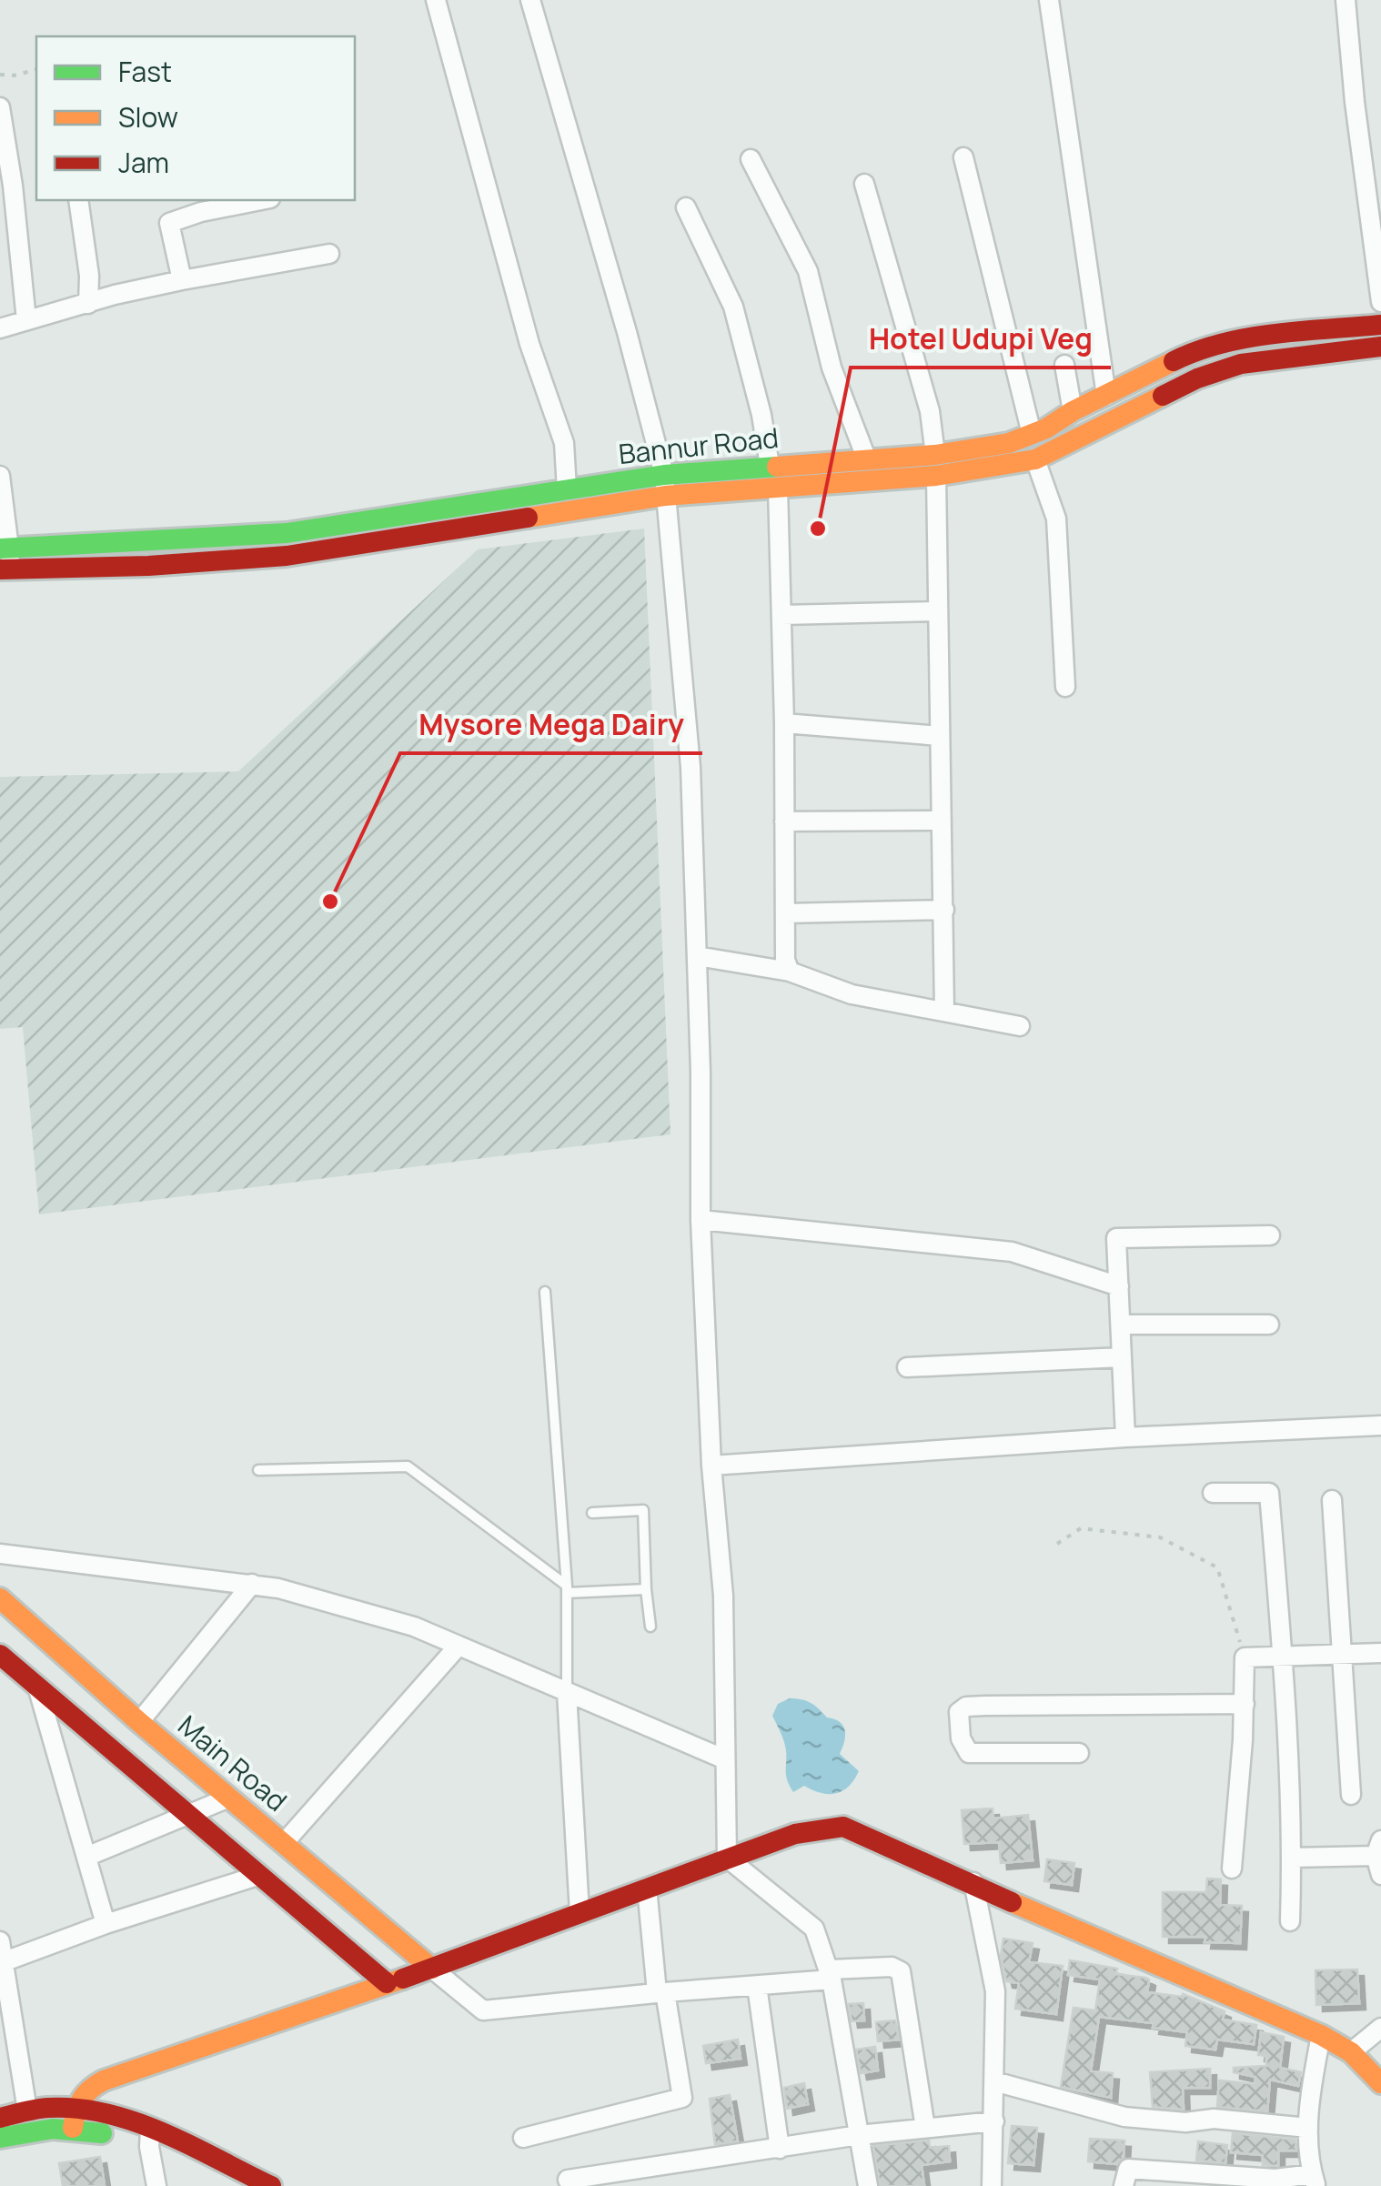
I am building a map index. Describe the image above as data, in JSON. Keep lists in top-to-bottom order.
{
  "streets": {
    "main road": ["Bannur Road", "Main Road"]
  },
  "places": ["Hotel Udupi Veg", "Mysore Mega Dairy"],
  "legend": ["Fast", "Slow", "Jam"]
}
